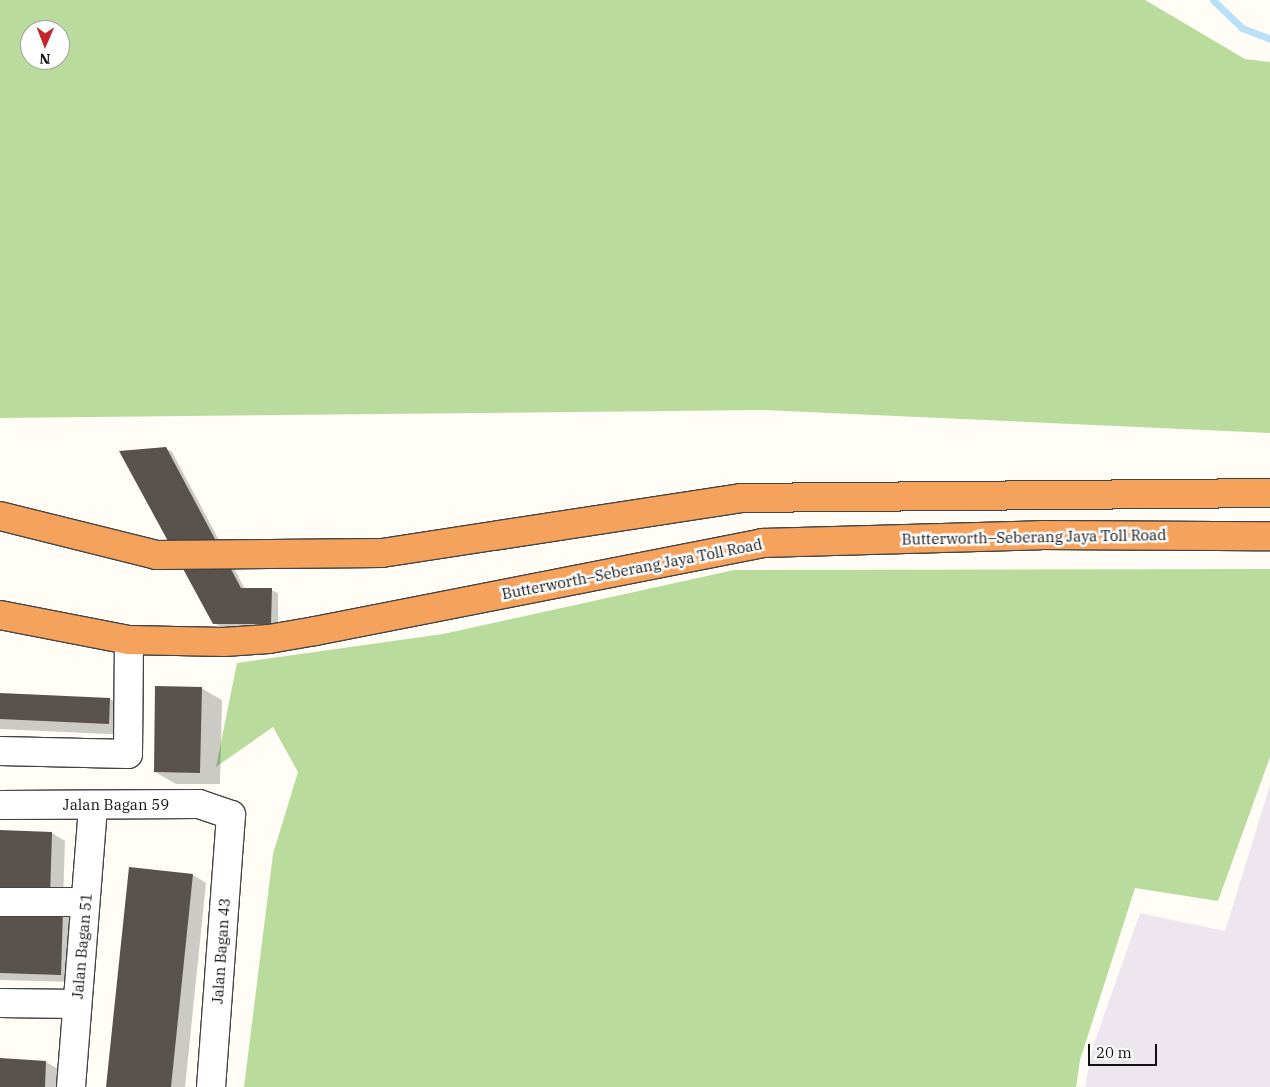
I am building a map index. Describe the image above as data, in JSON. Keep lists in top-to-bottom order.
{
  "streets": {
    "highway": ["Butterworth–Seberang Jaya Toll Road"],
    "street": ["Jalan Bagan 59", "Jalan Bagan 51", "Jalan Bagan 43"]
  },
  "crossings": [
    ["Jalan Bagan 59", "Jalan Bagan 51"],
    ["Jalan Bagan 59", "Jalan Bagan 43"]
  ],
  "scale_bar": "20 m",
  "north": "bottom"
}
